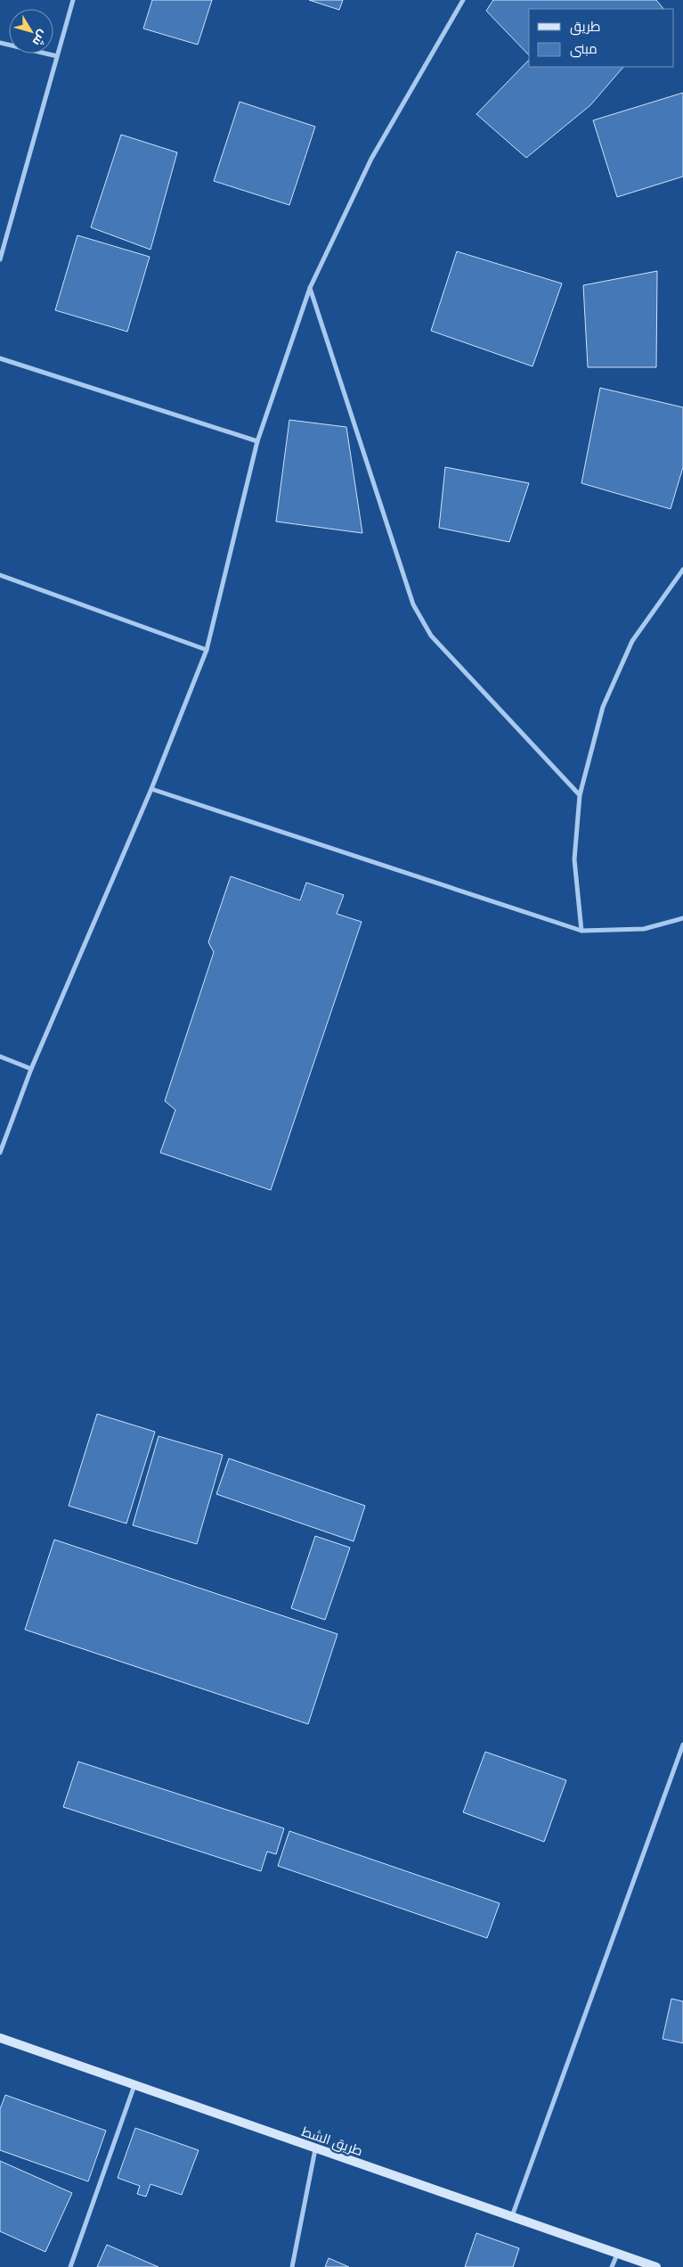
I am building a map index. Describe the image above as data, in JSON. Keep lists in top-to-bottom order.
{
  "streets": {
    "main road": ["طريق الشط"]
  },
  "legend": ["طريق", "مبنى"],
  "north": "bottom right"
}
